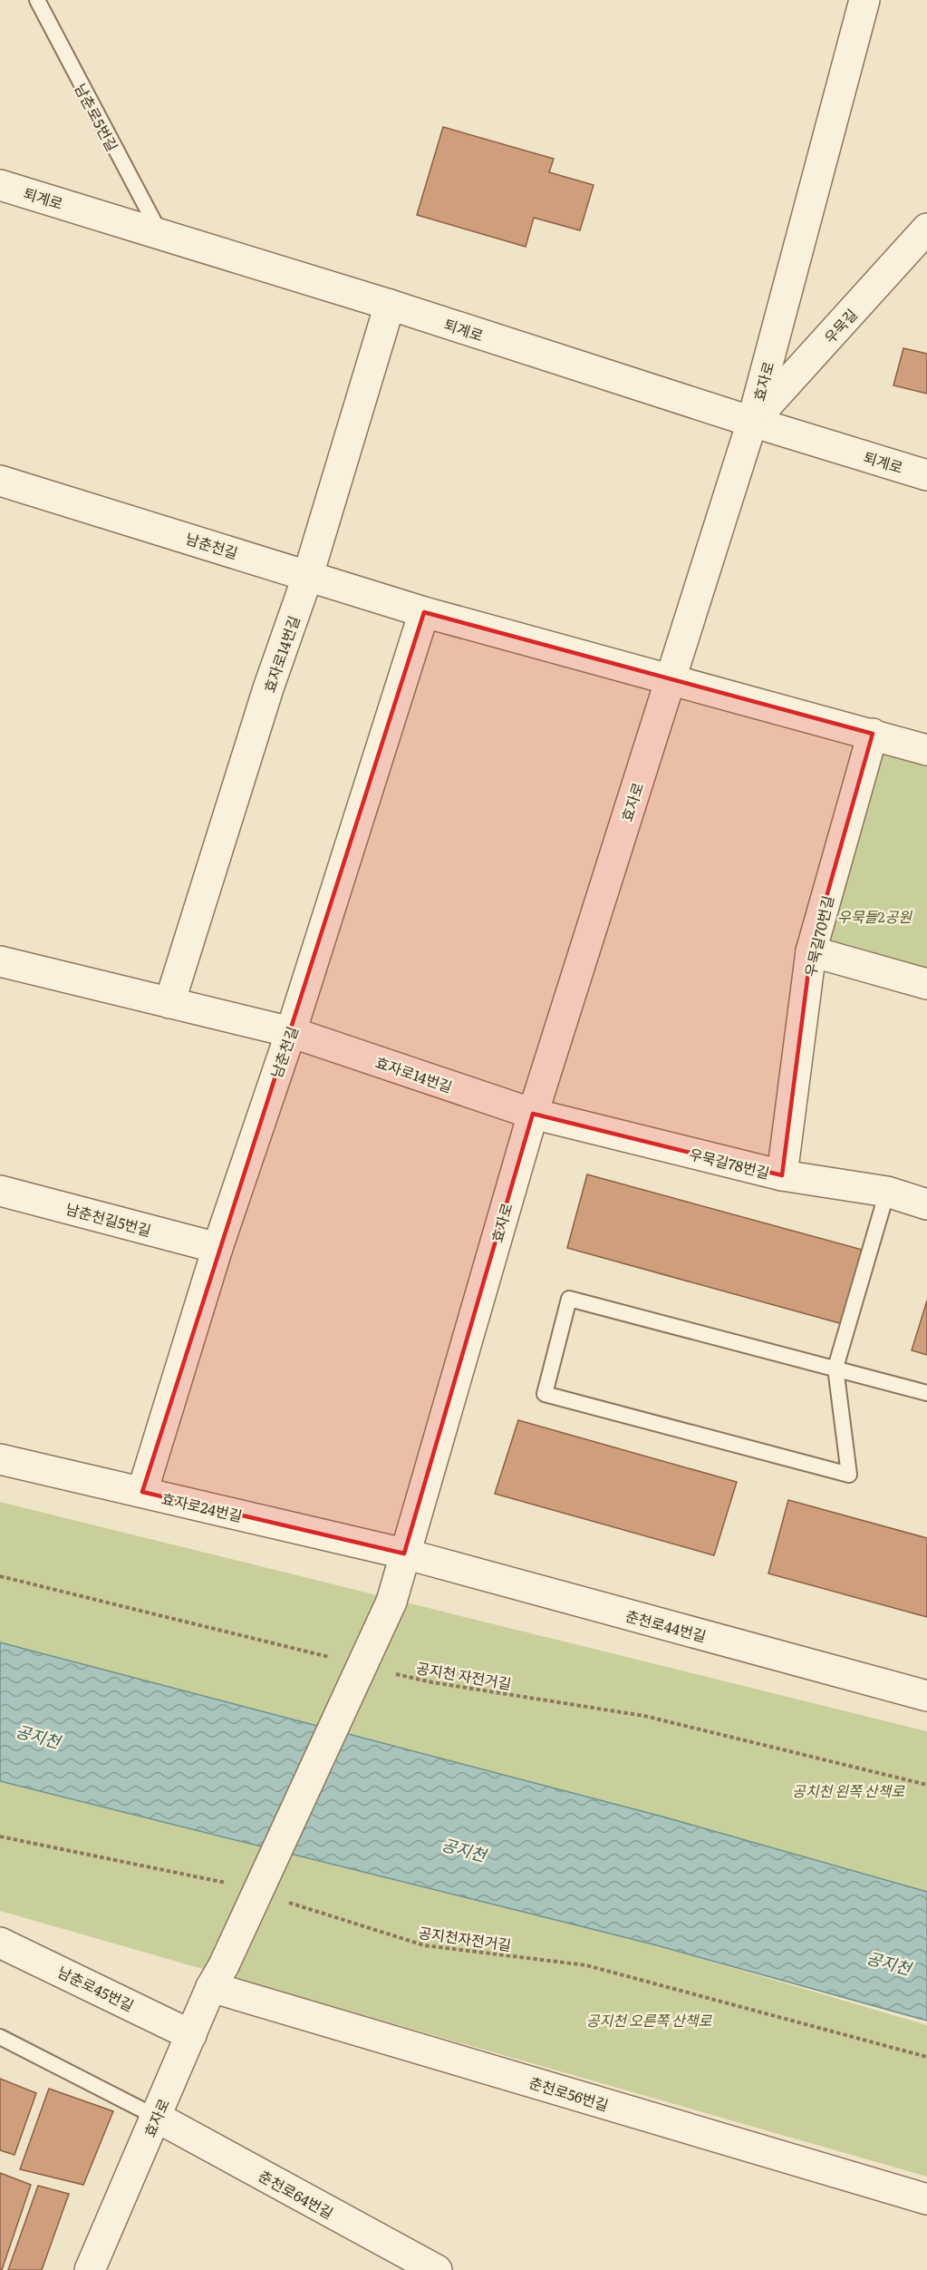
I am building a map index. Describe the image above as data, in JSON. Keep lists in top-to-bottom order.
{
  "streets": {
    "street": [
      "퇴계로",
      "우묵길",
      "효자로",
      "남춘천길",
      "효자로14번길",
      "우묵길70번길",
      "우묵길78번길",
      "남춘천길5번길",
      "효자로24번길",
      "춘천로44번길",
      "남춘로45번길",
      "춘천로56번길",
      "춘천로64번길"
    ],
    "lane": ["남춘로5번길"],
    "path": ["공지천 자전거길", "공지천자전거길"]
  },
  "crossings": [
    ["남춘로5번길", "퇴계로"],
    ["퇴계로", "우묵길"],
    ["퇴계로", "효자로"],
    ["퇴계로", "효자로14번길"],
    ["우묵길", "효자로"],
    ["효자로", "남춘천길"],
    ["효자로", "효자로14번길"],
    ["효자로", "우묵길78번길"],
    ["효자로", "효자로24번길"],
    ["효자로", "춘천로44번길"],
    ["효자로", "남춘로45번길"],
    ["효자로", "춘천로56번길"],
    ["효자로", "춘천로64번길"],
    ["남춘천길", "효자로14번길"],
    ["남춘천길", "남춘천길5번길"],
    ["남춘천길", "효자로24번길"],
    ["효자로14번길", "우묵길78번길"],
    ["우묵길70번길", "우묵길78번길"],
    ["효자로24번길", "춘천로44번길"]
  ],
  "water": ["공지천"],
  "parks": ["우묵들2공원", "공치천 왼쪽 산책로", "공지천 오른쪽 산책로"]
}
